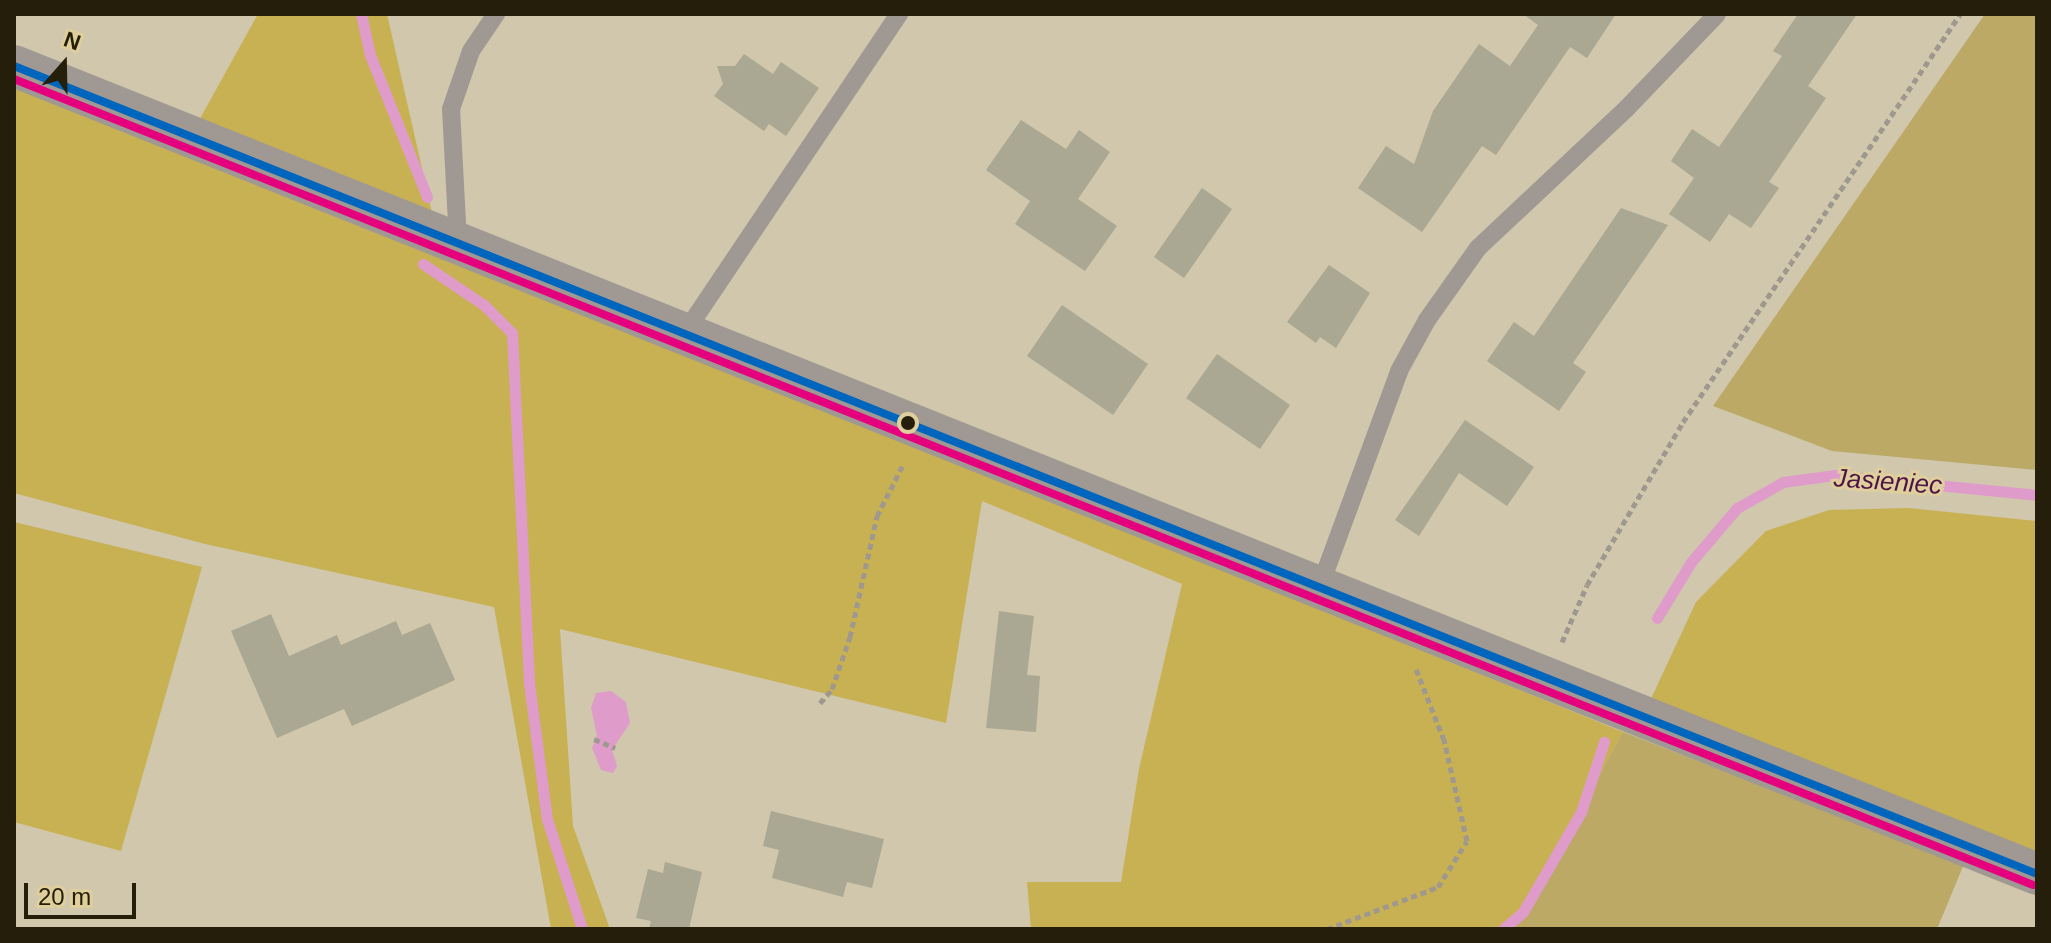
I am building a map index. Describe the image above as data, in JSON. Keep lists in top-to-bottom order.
{
  "water": ["Jasieniec"],
  "scale_bar": "20 m",
  "north": "top"
}
